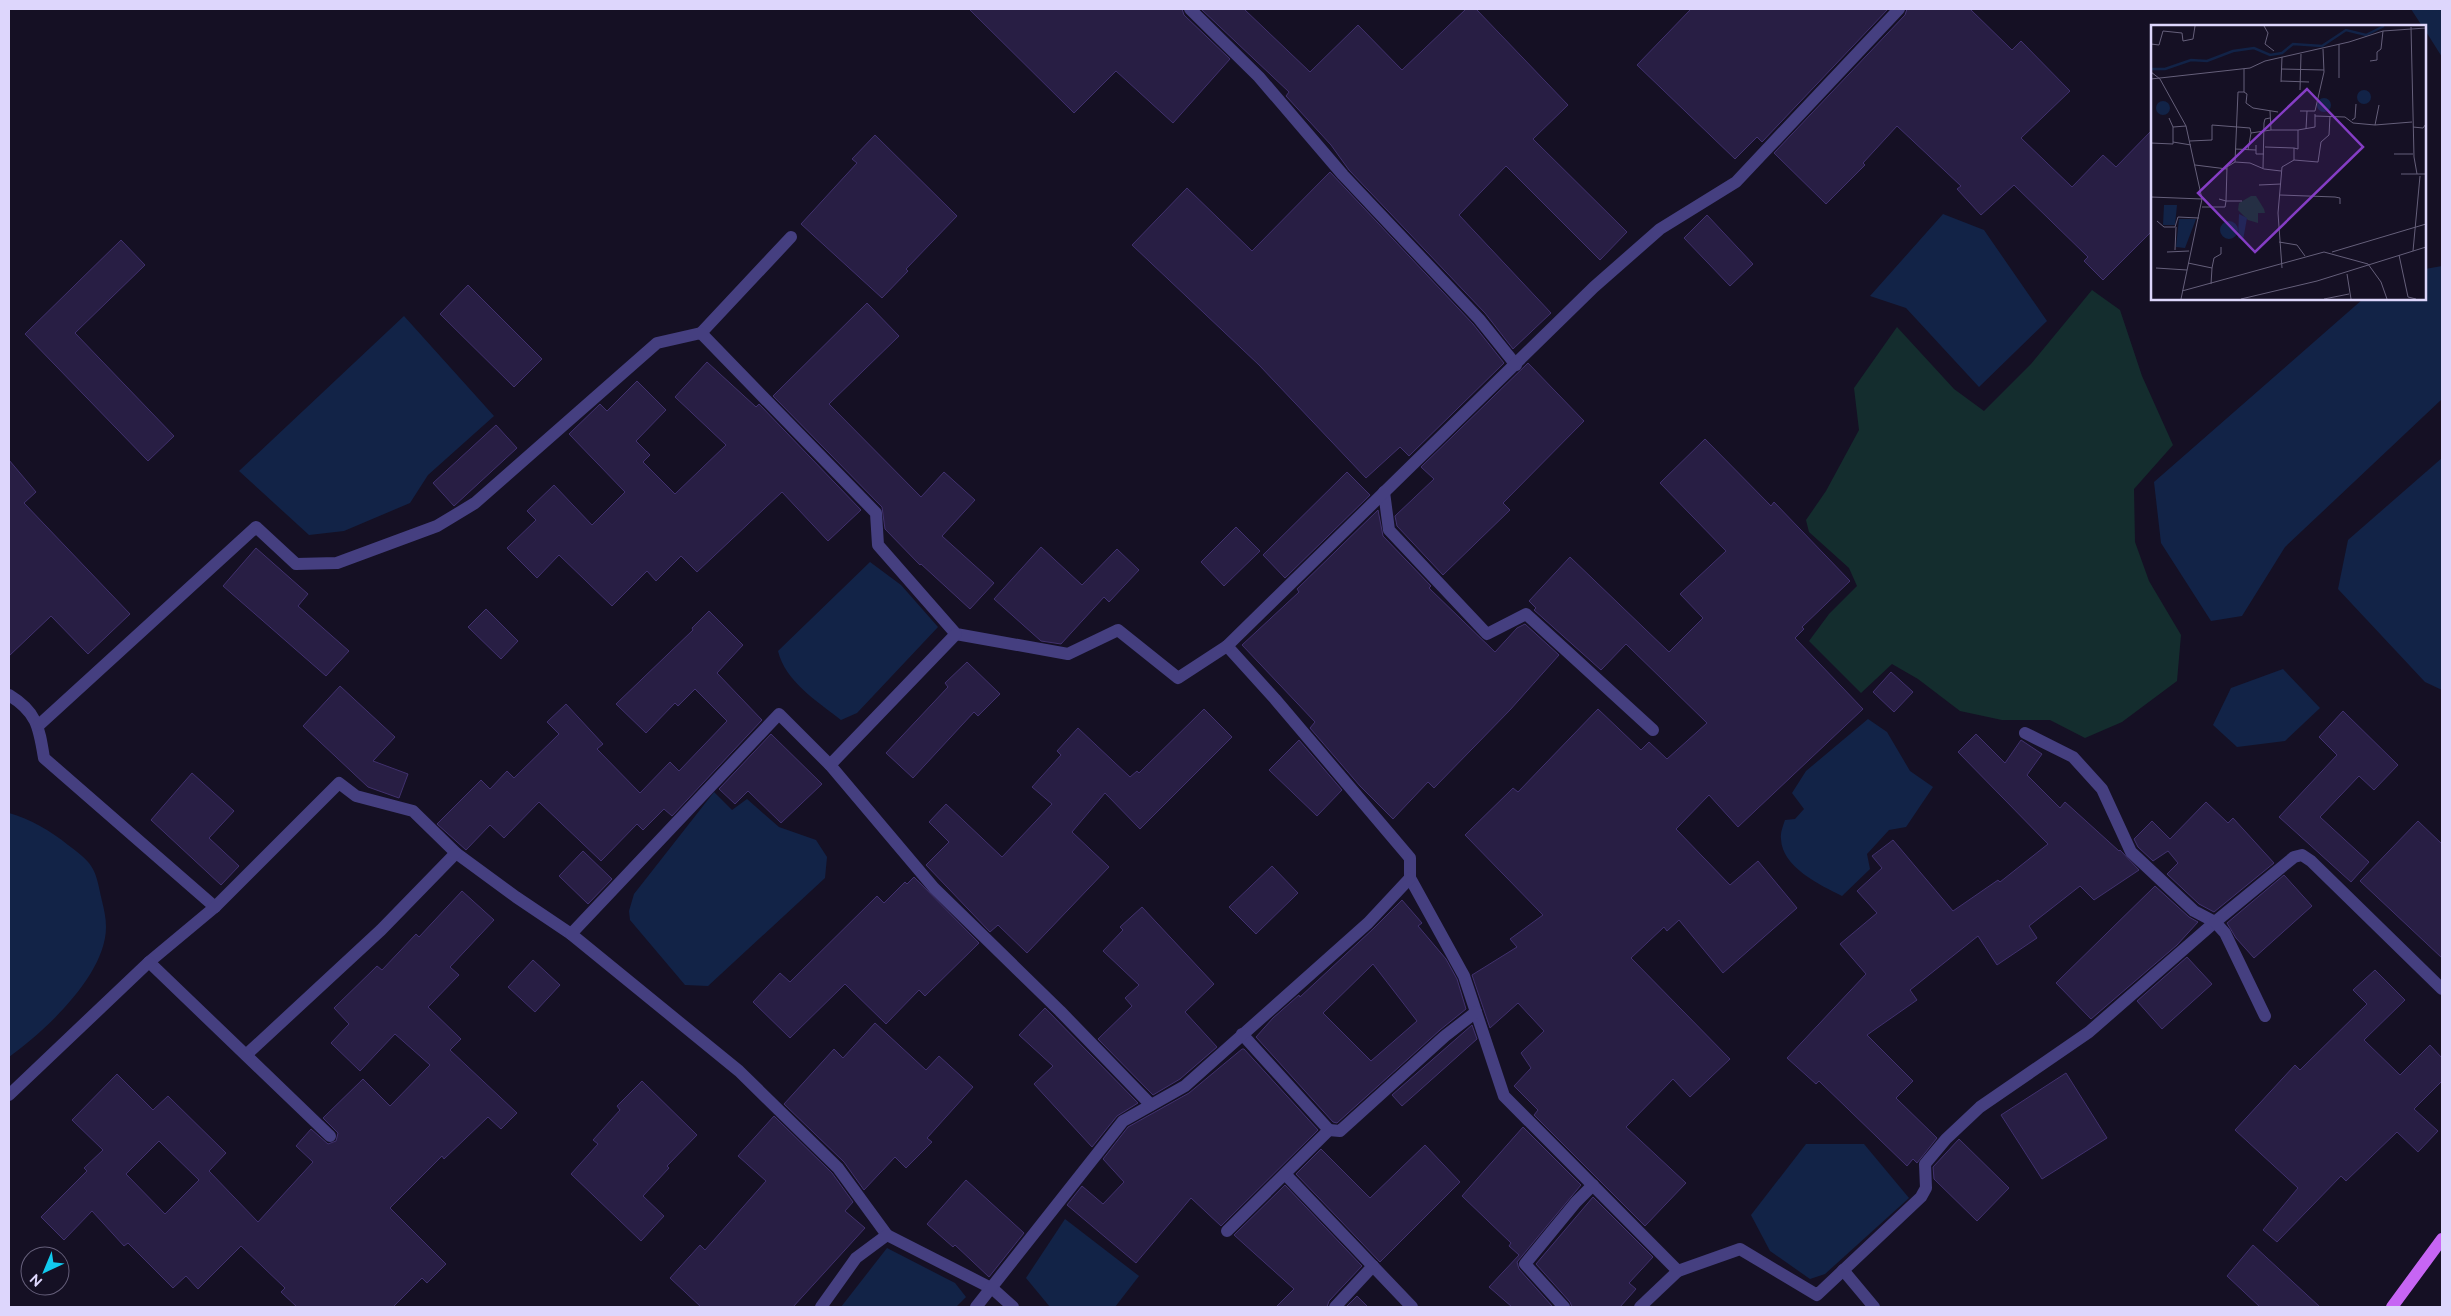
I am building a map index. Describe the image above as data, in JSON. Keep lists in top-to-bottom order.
{
  "north": "bottom left"
}
